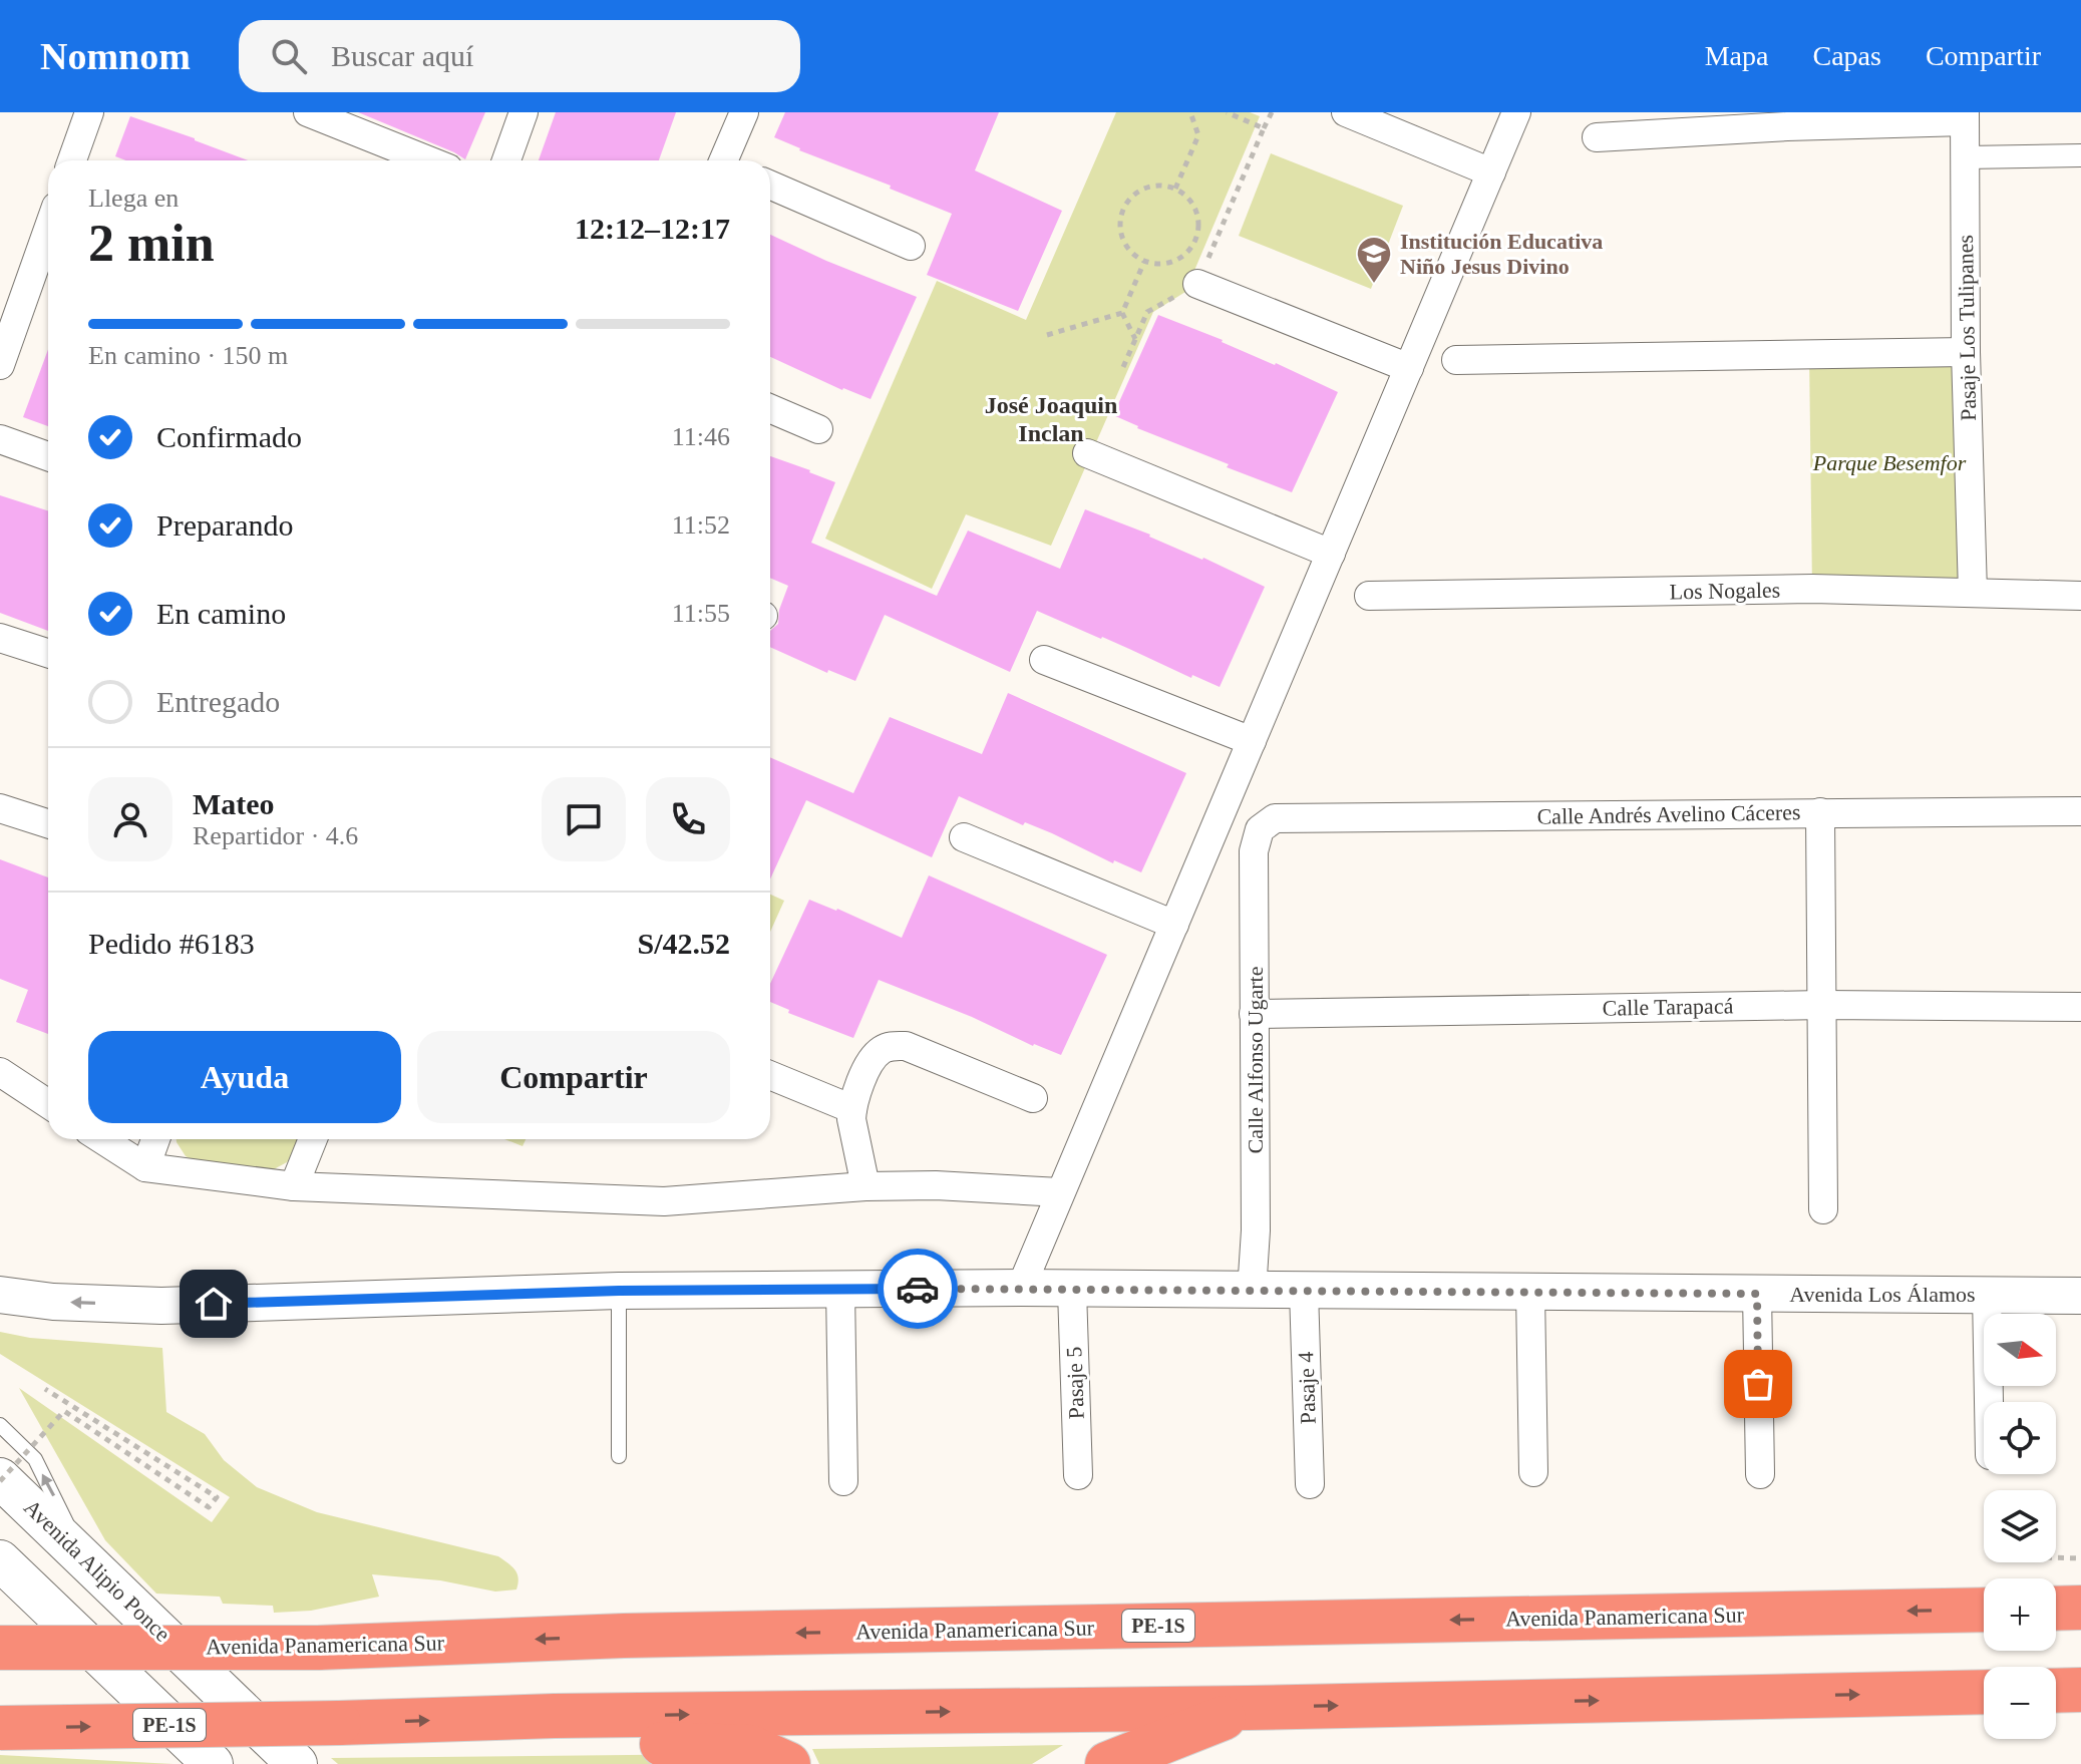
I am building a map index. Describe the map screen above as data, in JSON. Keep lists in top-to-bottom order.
{
  "streets": {
    "highway": ["Avenida Panamericana Sur", "PE-1S"],
    "main road": ["Avenida Alipio Ponce"],
    "street": [
      "Pasaje Los Tulipanes",
      "Los Nogales",
      "Calle Andrés Avelino Cáceres",
      "Calle Tarapacá",
      "Calle Alfonso Ugarte",
      "Avenida Los Álamos",
      "Pasaje 5",
      "Pasaje 4"
    ]
  },
  "crossings": [
    ["Pasaje Los Tulipanes", "Los Nogales"],
    ["Calle Andrés Avelino Cáceres", "Calle Alfonso Ugarte"],
    ["Calle Tarapacá", "Calle Alfonso Ugarte"],
    ["Calle Alfonso Ugarte", "Avenida Los Álamos"],
    ["Avenida Los Álamos", "Pasaje 5"],
    ["Avenida Los Álamos", "Pasaje 4"]
  ],
  "districts": ["José Joaquin Inclan"],
  "parks": ["Parque Besemfor"],
  "places": {
    "school or university": ["Institución Educativa Niño Jesus Divino"]
  },
  "north": "right",
  "page": {
    "header": "Nomnom",
    "search": "Buscar aquí",
    "nav": ["Mapa", "Capas", "Compartir"],
    "heading": ["2 min", "Llega en", "12:12–12:17"],
    "panel": [
      "Mateo",
      "Repartidor · 4.6",
      "Pedido #6183",
      "S/42.52"
    ],
    "bar": "En camino · 150 m",
    "list": [
      ["Confirmado", "11:46"],
      ["Preparando", "11:52"],
      ["En camino", "11:55"],
      "Entregado"
    ],
    "buttons": ["Ayuda", "Compartir"],
    "map_buttons": ["+", "−"]
  }
}
